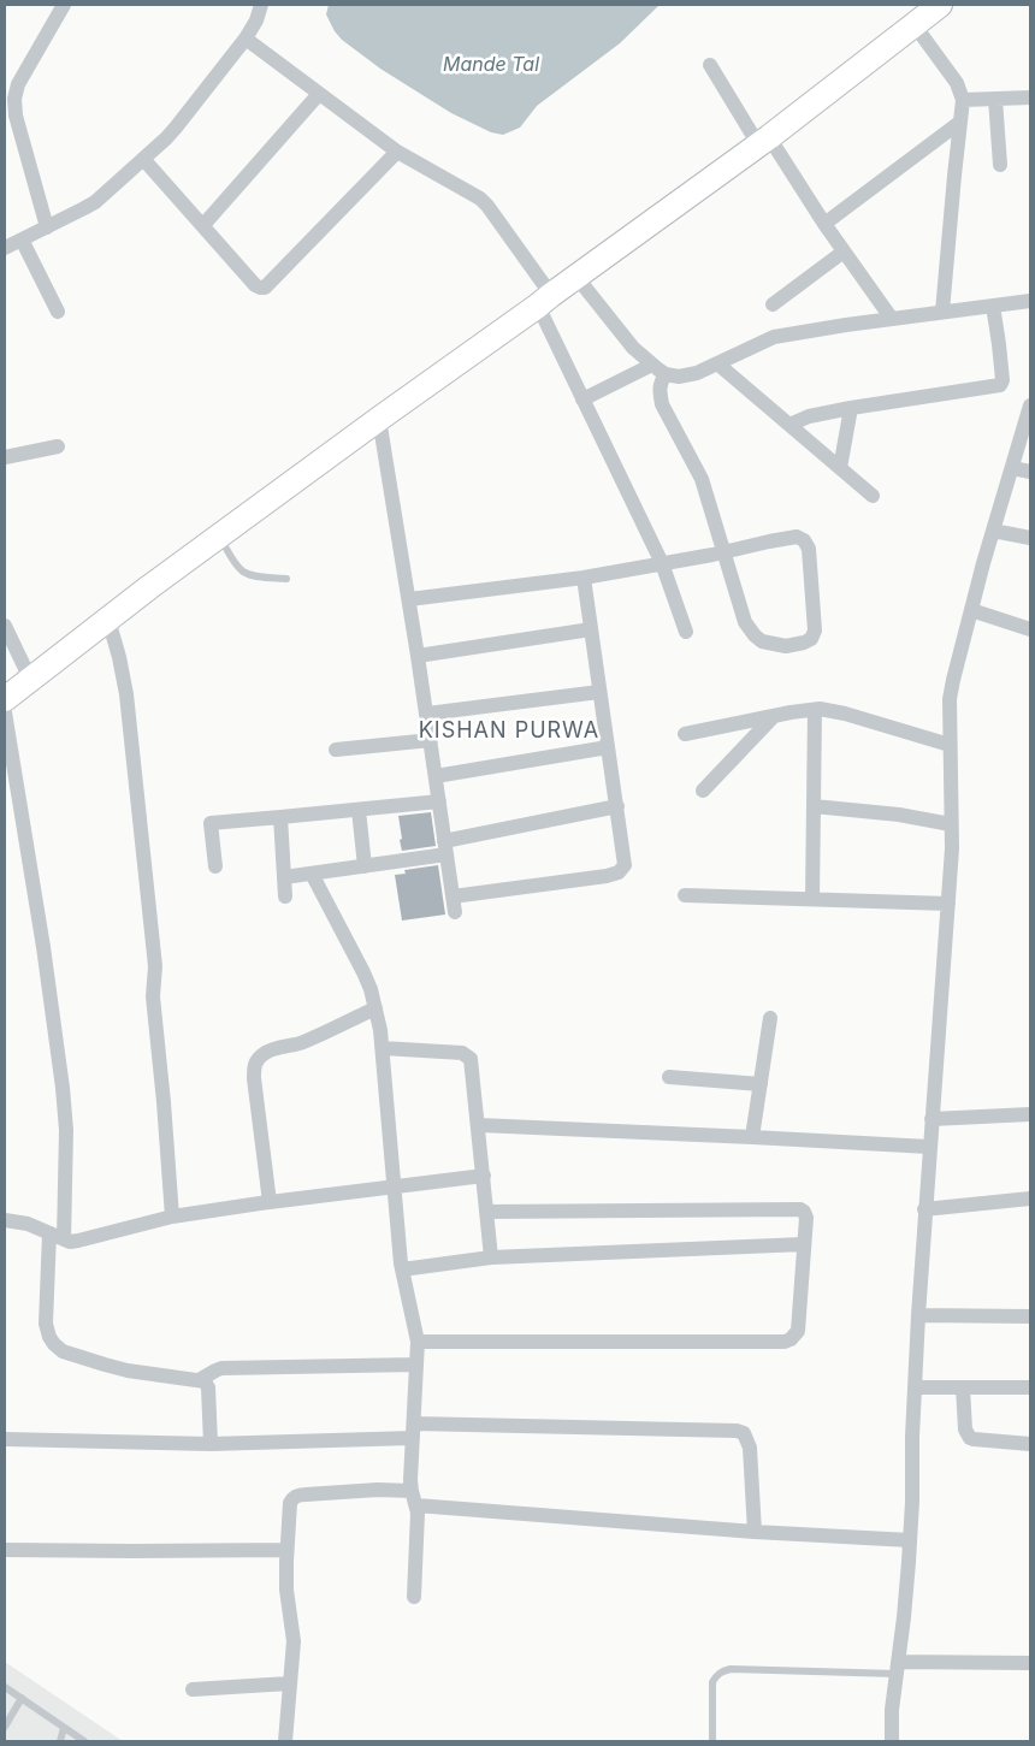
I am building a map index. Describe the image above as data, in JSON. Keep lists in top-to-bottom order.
{
  "districts": ["KISHAN PURWA"],
  "water": ["Mande Tal"]
}
